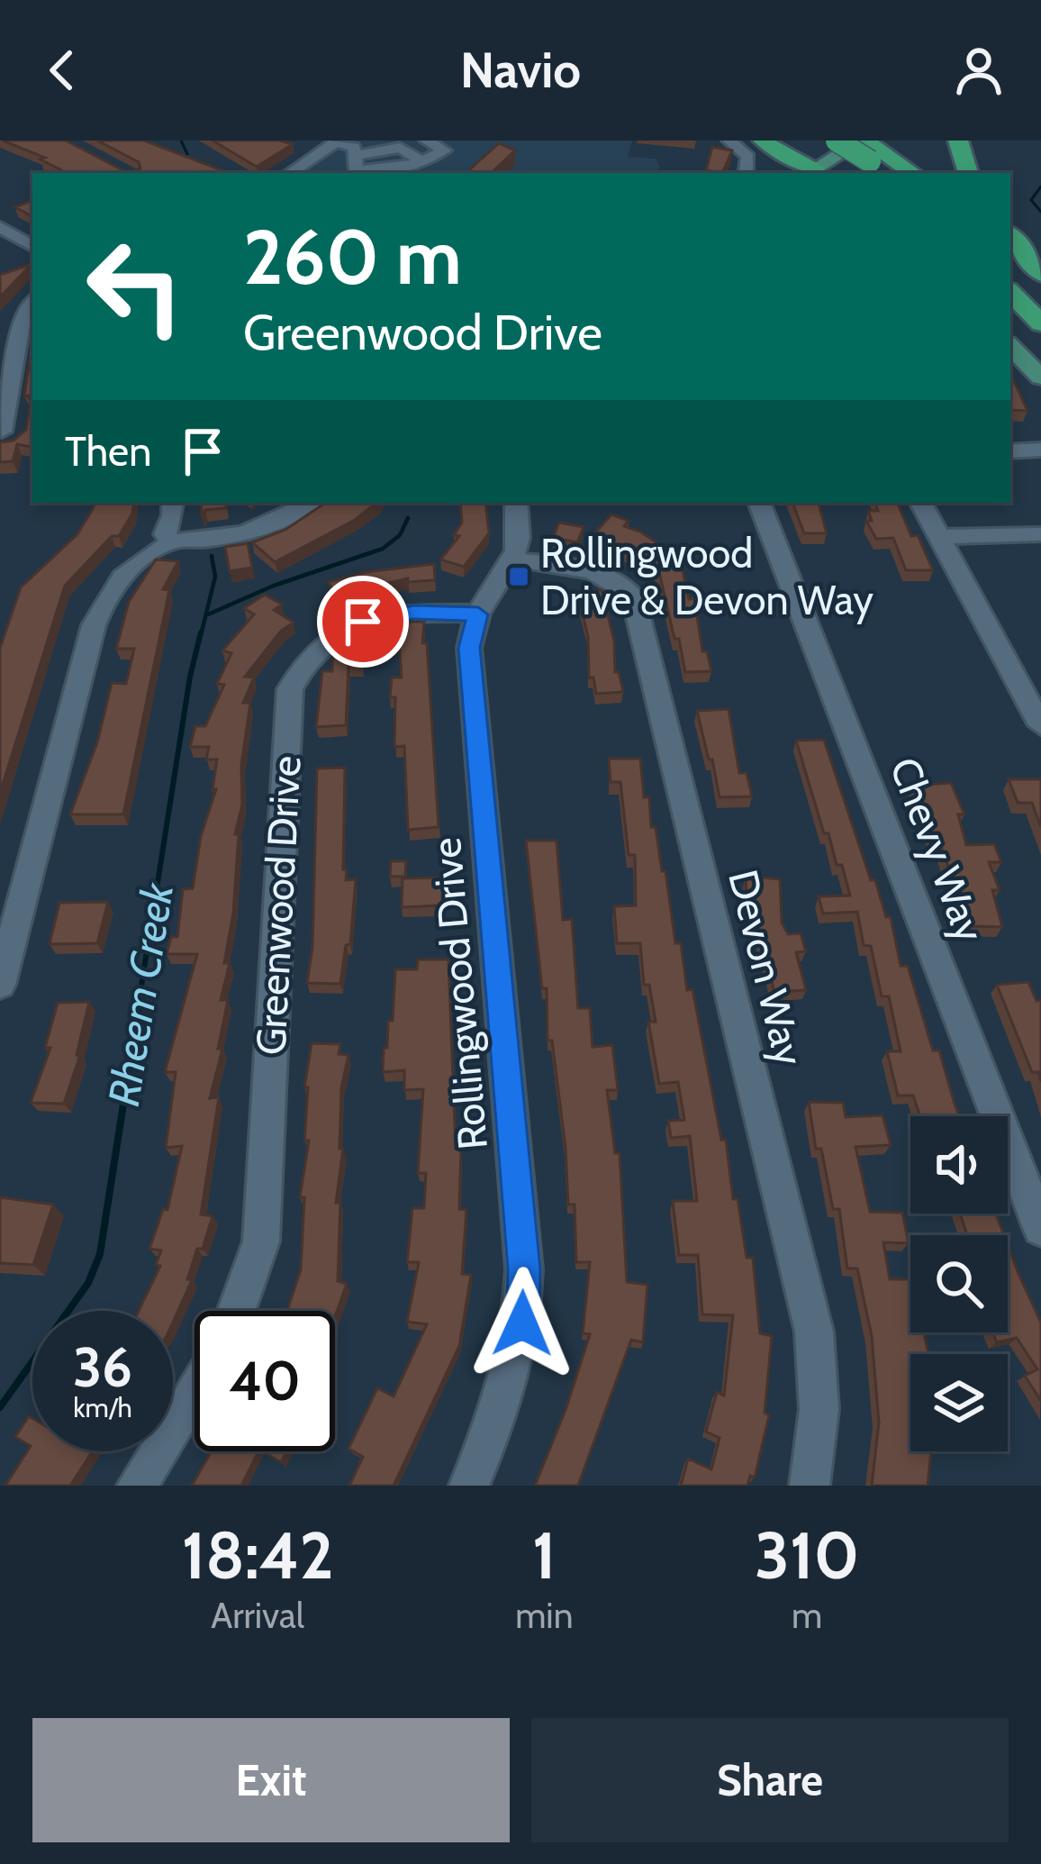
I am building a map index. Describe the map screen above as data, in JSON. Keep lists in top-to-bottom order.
{
  "streets": {
    "street": [
      "Chevy Way",
      "Greenwood Drive",
      "Devon Way",
      "Rollingwood Drive"
    ]
  },
  "crossings": [
    ["Greenwood Drive", "Rollingwood Drive"],
    ["Devon Way", "Rollingwood Drive"]
  ],
  "water": ["Rheem Creek"],
  "places": {
    "transit": ["Rollingwood Drive & Devon Way"]
  },
  "page": {
    "header": "Navio",
    "turn": ["260 m", "Greenwood Drive"],
    "then": "Then",
    "speed": "36 km/h",
    "limit": "40",
    "eta": [
      "18:42",
      "Arrival",
      "1",
      "min",
      "310",
      "m"
    ],
    "buttons": ["Exit", "Share"]
  }
}
